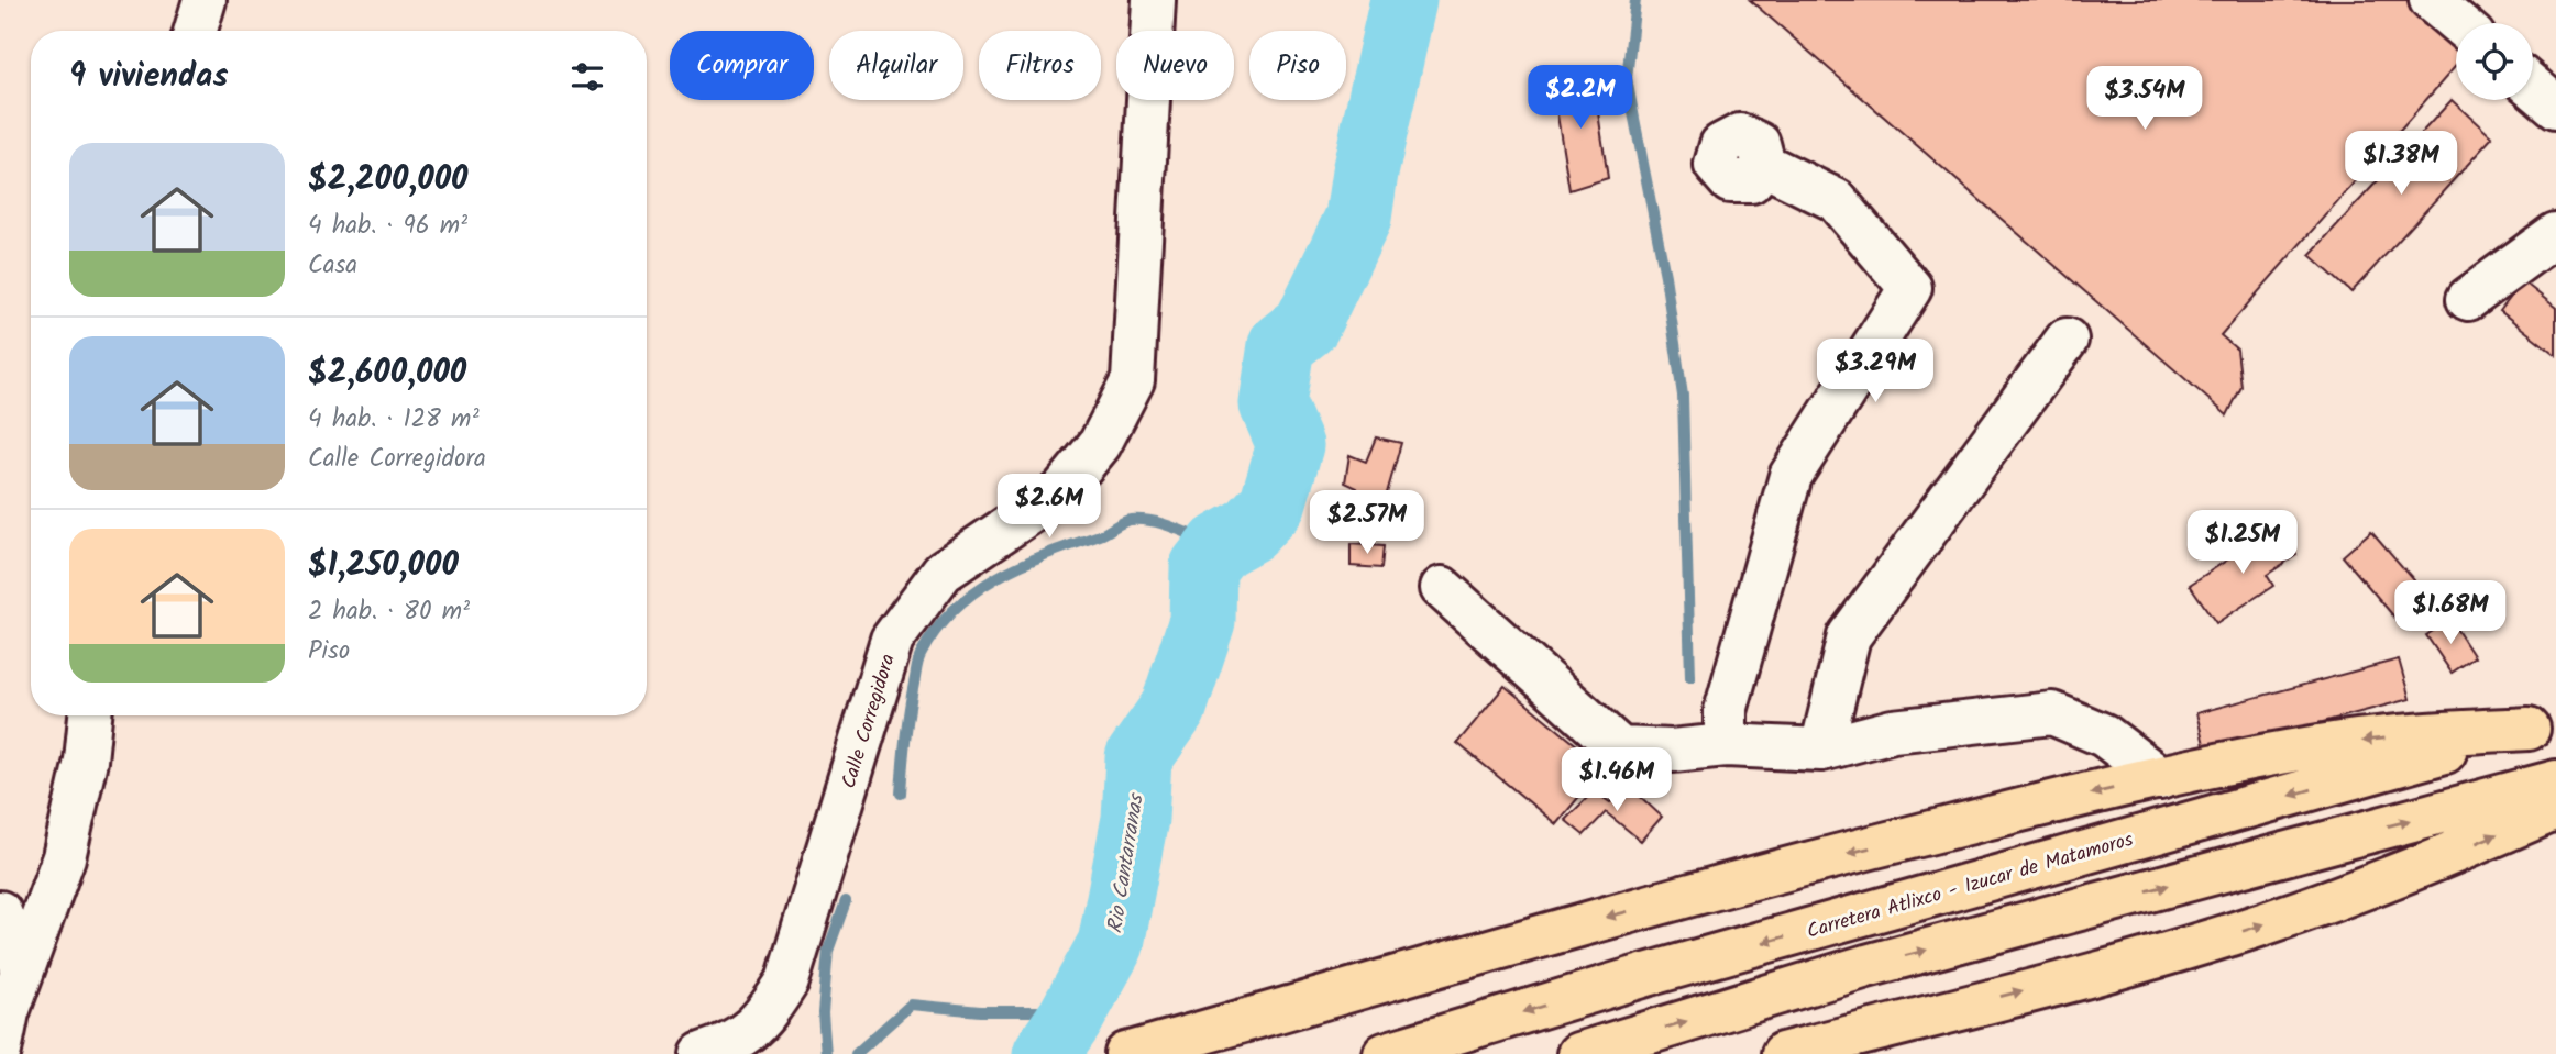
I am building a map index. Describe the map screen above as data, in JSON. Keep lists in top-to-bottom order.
{
  "streets": {
    "highway": ["Carretera Atlixco - Izucar de Matamoros"],
    "street": ["Calle Corregidora"]
  },
  "water": ["Rio Cantarranas"],
  "page": {
    "chip": [
      "Comprar",
      "Alquilar",
      "Filtros",
      "Nuevo",
      "Piso"
    ],
    "heading": "9 viviendas",
    "price": [
      "$2.2M",
      "$3.54M",
      "$1.38M",
      "$3.29M",
      "$2.6M",
      "$2.57M",
      "$1.25M",
      "$1.68M",
      "$1.46M"
    ],
    "list": [
      {
        "name": "$2,200,000",
        "note": "4 hab. · 96 m² · Casa"
      },
      {
        "name": "$2,600,000",
        "note": "4 hab. · 128 m² · Calle Corregidora"
      },
      {
        "name": "$1,250,000",
        "note": "2 hab. · 80 m² · Piso"
      }
    ]
  }
}
